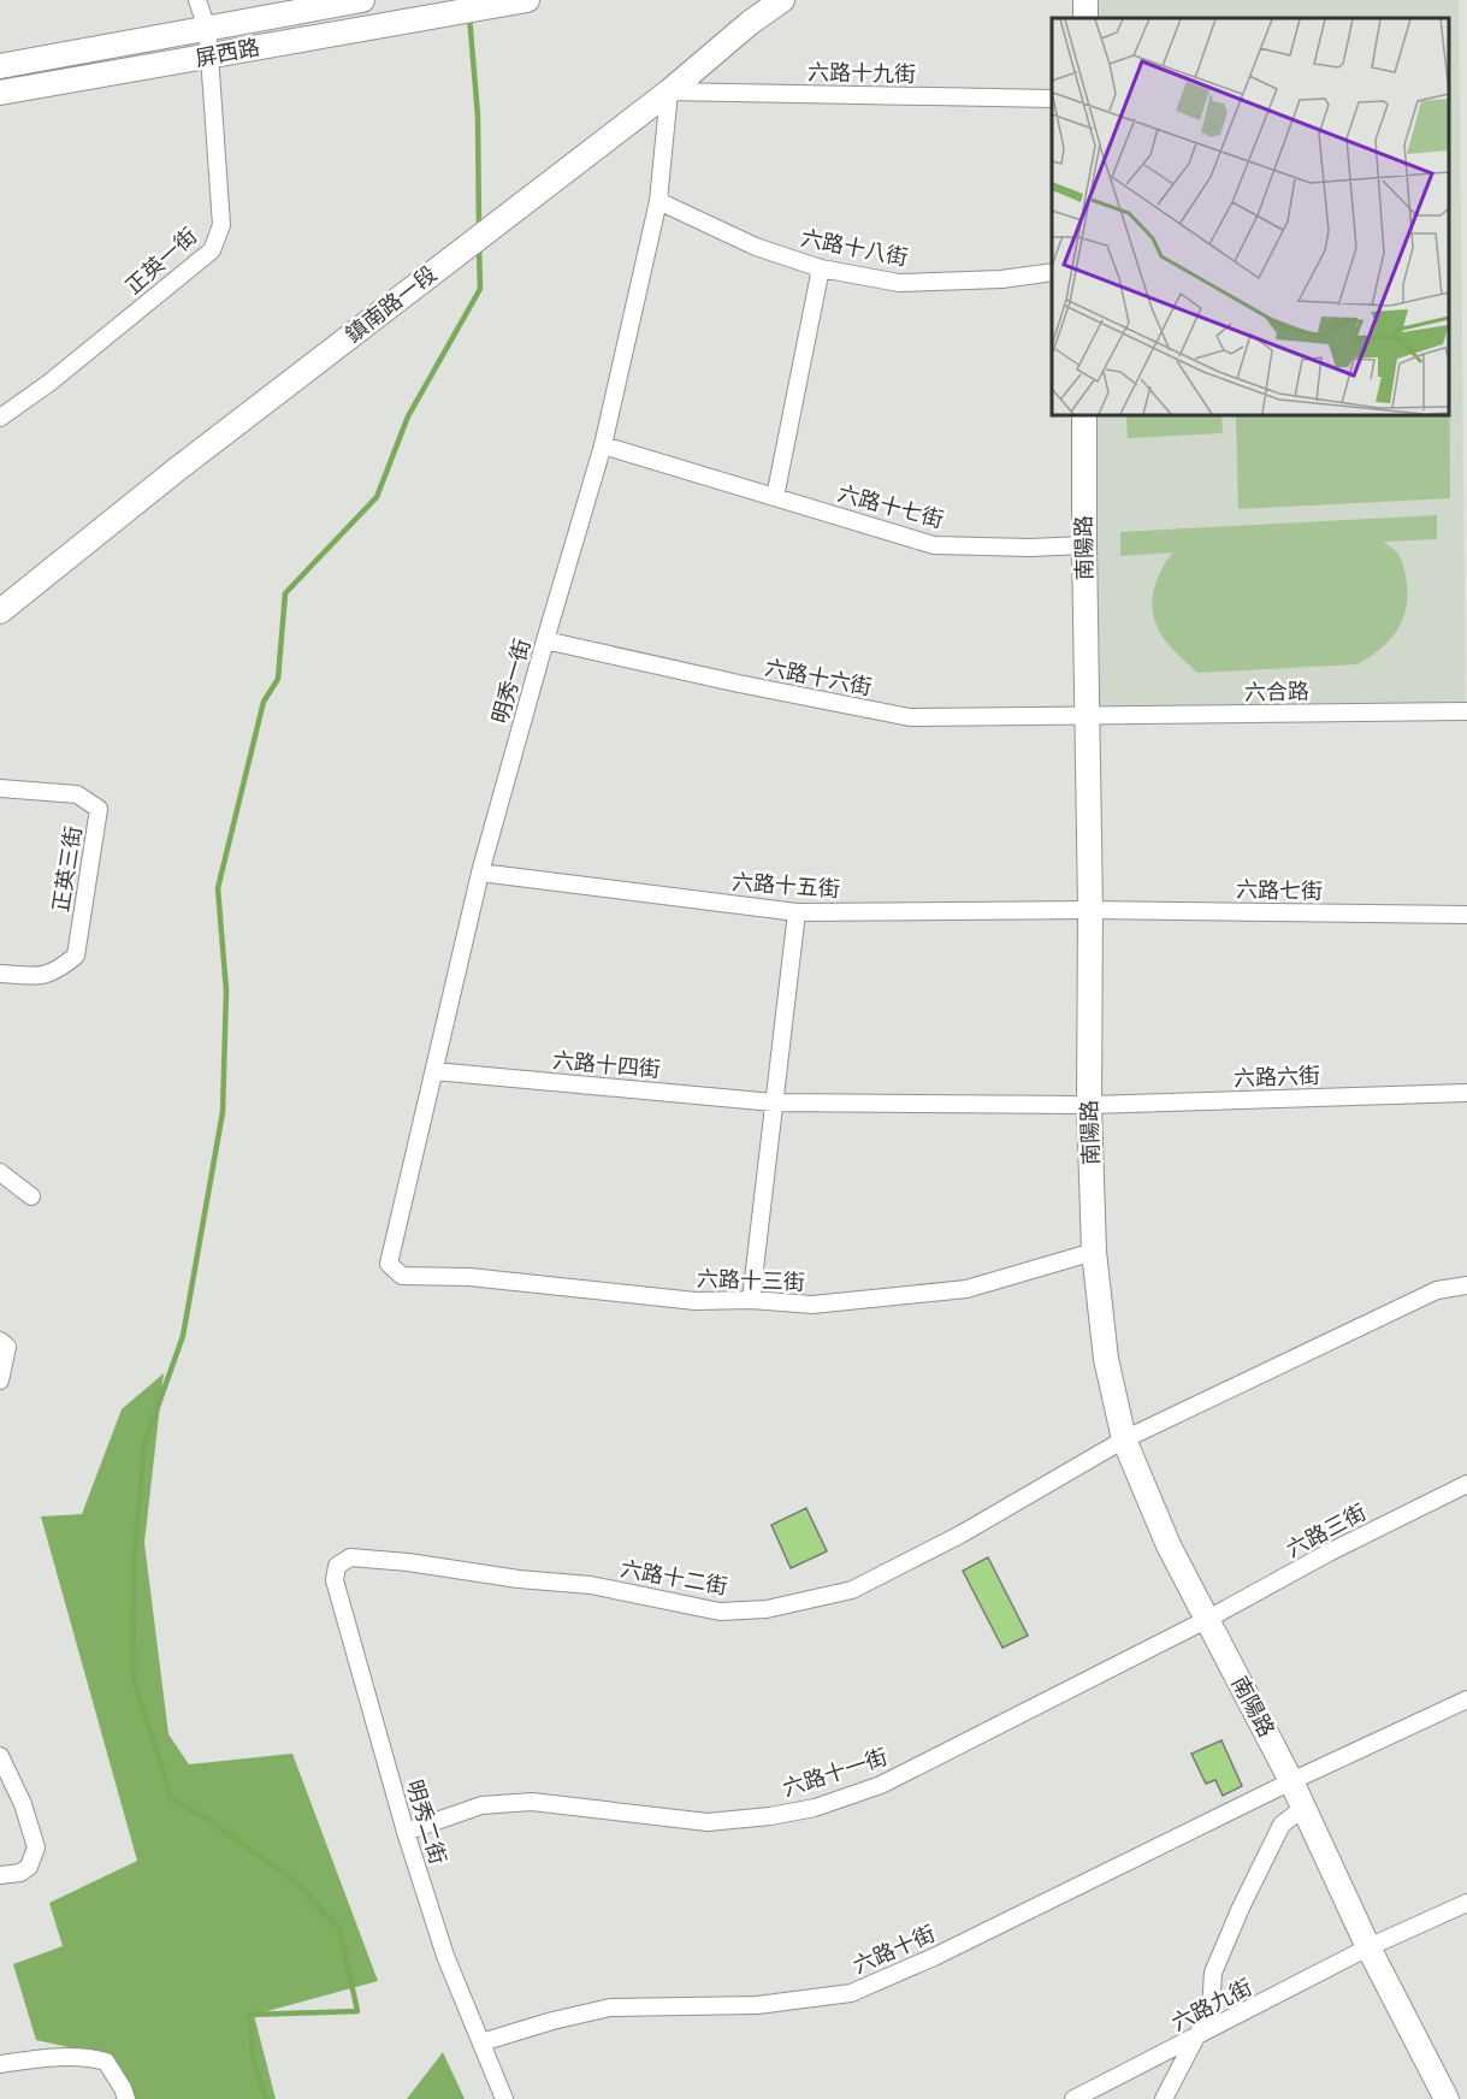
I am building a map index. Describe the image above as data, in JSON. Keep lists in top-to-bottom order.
{
  "streets": {
    "street": [
      "屏西路",
      "六路十九街",
      "六路十八街",
      "正英一街",
      "鎮南路一段",
      "六路十七街",
      "南陽路",
      "六路十六街",
      "明秀一街",
      "六合路",
      "正英三街",
      "六路十五街",
      "六路七街",
      "六路十四街",
      "六路六街",
      "六路十三街",
      "六路三街",
      "六路十二街",
      "六路十一街",
      "明秀二街",
      "六路十街",
      "六路九街"
    ]
  },
  "crossings": [
    ["屏西路", "正英一街"],
    ["六路十九街", "鎮南路一段"],
    ["六路十九街", "明秀一街"],
    ["六路十八街", "明秀一街"],
    ["鎮南路一段", "明秀一街"],
    ["六路十七街", "南陽路"],
    ["六路十七街", "明秀一街"],
    ["南陽路", "六路十六街"],
    ["南陽路", "六合路"],
    ["南陽路", "六路十五街"],
    ["南陽路", "六路七街"],
    ["南陽路", "六路十四街"],
    ["南陽路", "六路六街"],
    ["南陽路", "六路十三街"],
    ["南陽路", "六路三街"],
    ["南陽路", "六路十二街"],
    ["南陽路", "六路十一街"],
    ["南陽路", "六路十街"],
    ["南陽路", "六路九街"],
    ["六路十六街", "明秀一街"],
    ["六路十六街", "六合路"],
    ["明秀一街", "六路十五街"],
    ["明秀一街", "六路十四街"],
    ["明秀一街", "六路十三街"],
    ["六路十五街", "六路七街"],
    ["六路十四街", "六路六街"],
    ["六路三街", "六路十一街"],
    ["六路十二街", "明秀二街"],
    ["六路十一街", "明秀二街"],
    ["明秀二街", "六路十街"]
  ]
}
